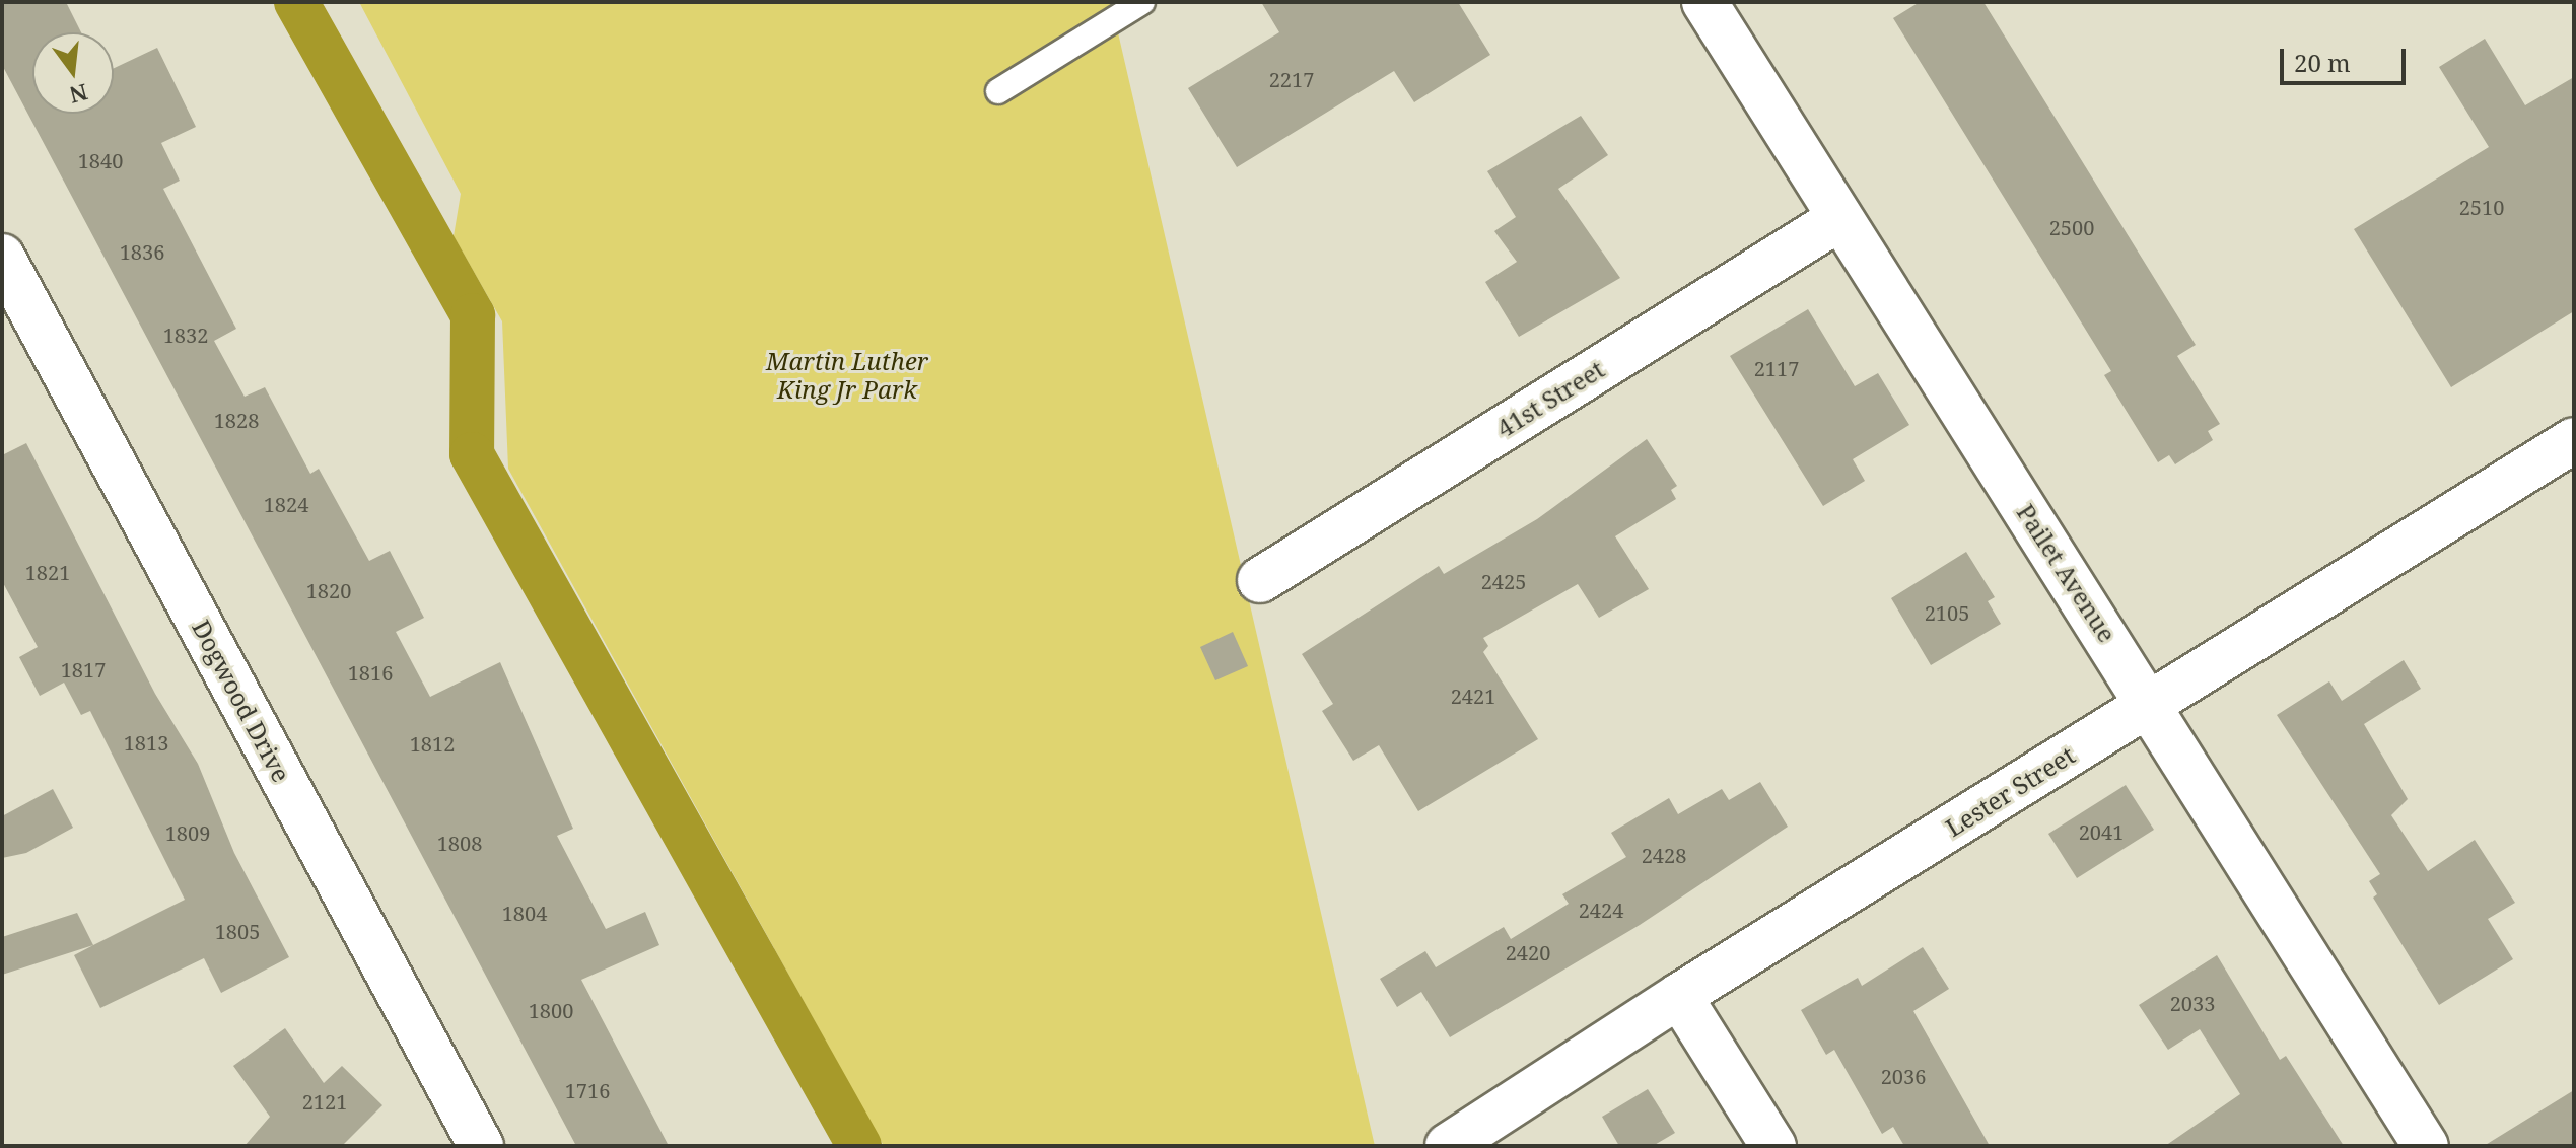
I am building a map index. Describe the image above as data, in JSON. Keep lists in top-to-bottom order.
{
  "streets": {
    "street": [
      "41st Street",
      "Pailet Avenue",
      "Dogwood Drive",
      "Lester Street"
    ]
  },
  "crossings": [
    ["41st Street", "Pailet Avenue"],
    ["Pailet Avenue", "Lester Street"]
  ],
  "parks": ["Martin Luther King Jr Park"],
  "house_numbers": [
    "2217",
    "1840",
    "2510",
    "2500",
    "1836",
    "1832",
    "2117",
    "1828",
    "1824",
    "1821",
    "2425",
    "1820",
    "2105",
    "1817",
    "1816",
    "2421",
    "1813",
    "1812",
    "2041",
    "1809",
    "1808",
    "2428",
    "2424",
    "1804",
    "1805",
    "2420",
    "2033",
    "1800",
    "2036",
    "1716",
    "2121"
  ],
  "scale_bar": "20 m",
  "north": "bottom"
}
